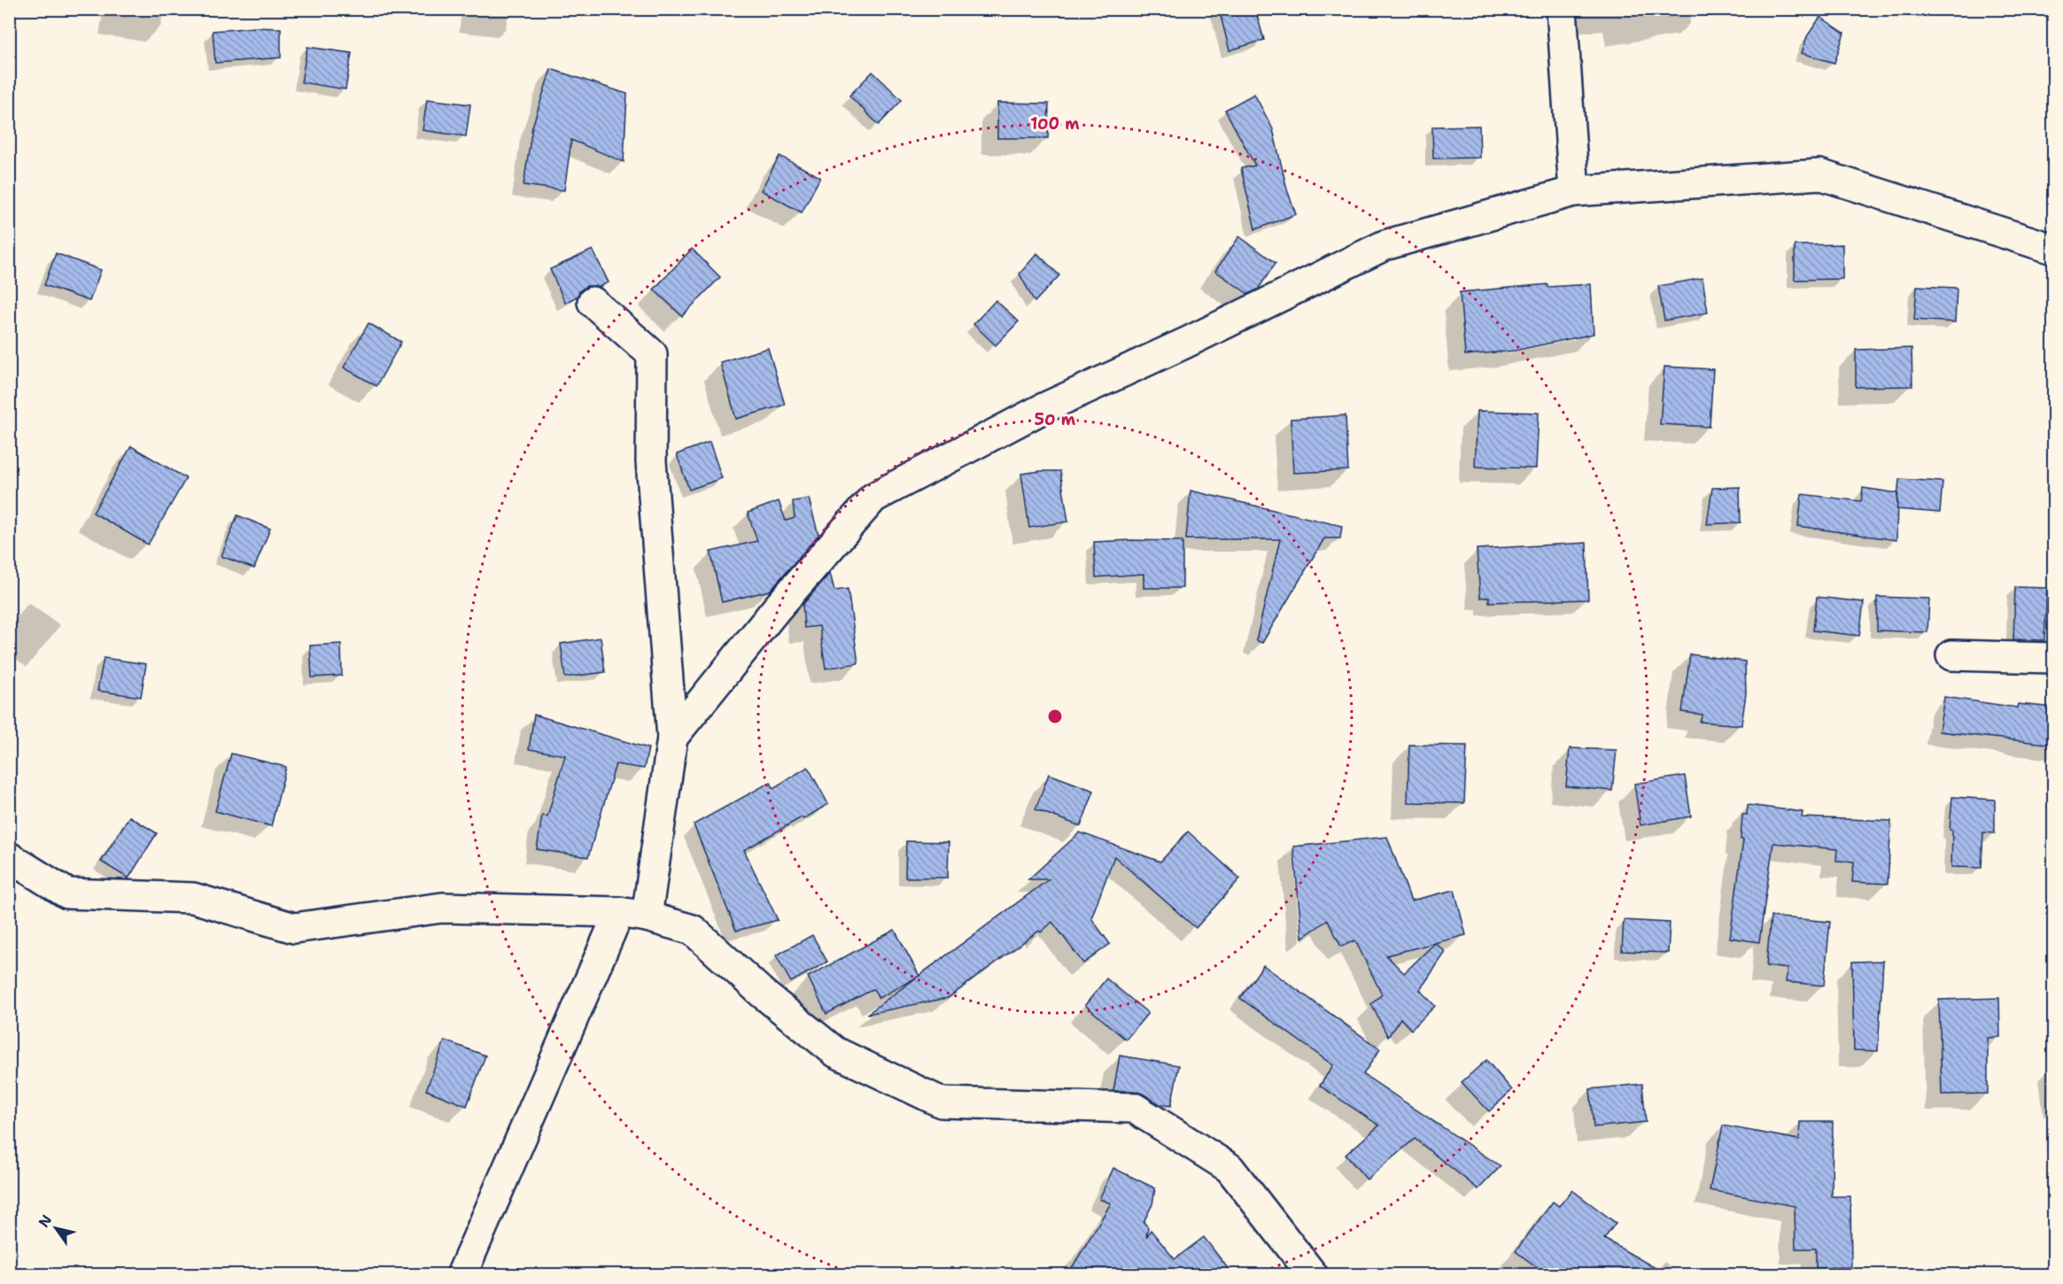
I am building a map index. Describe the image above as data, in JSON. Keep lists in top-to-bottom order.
{
  "north": "top left",
  "rings": ["100 m", "50 m"]
}
